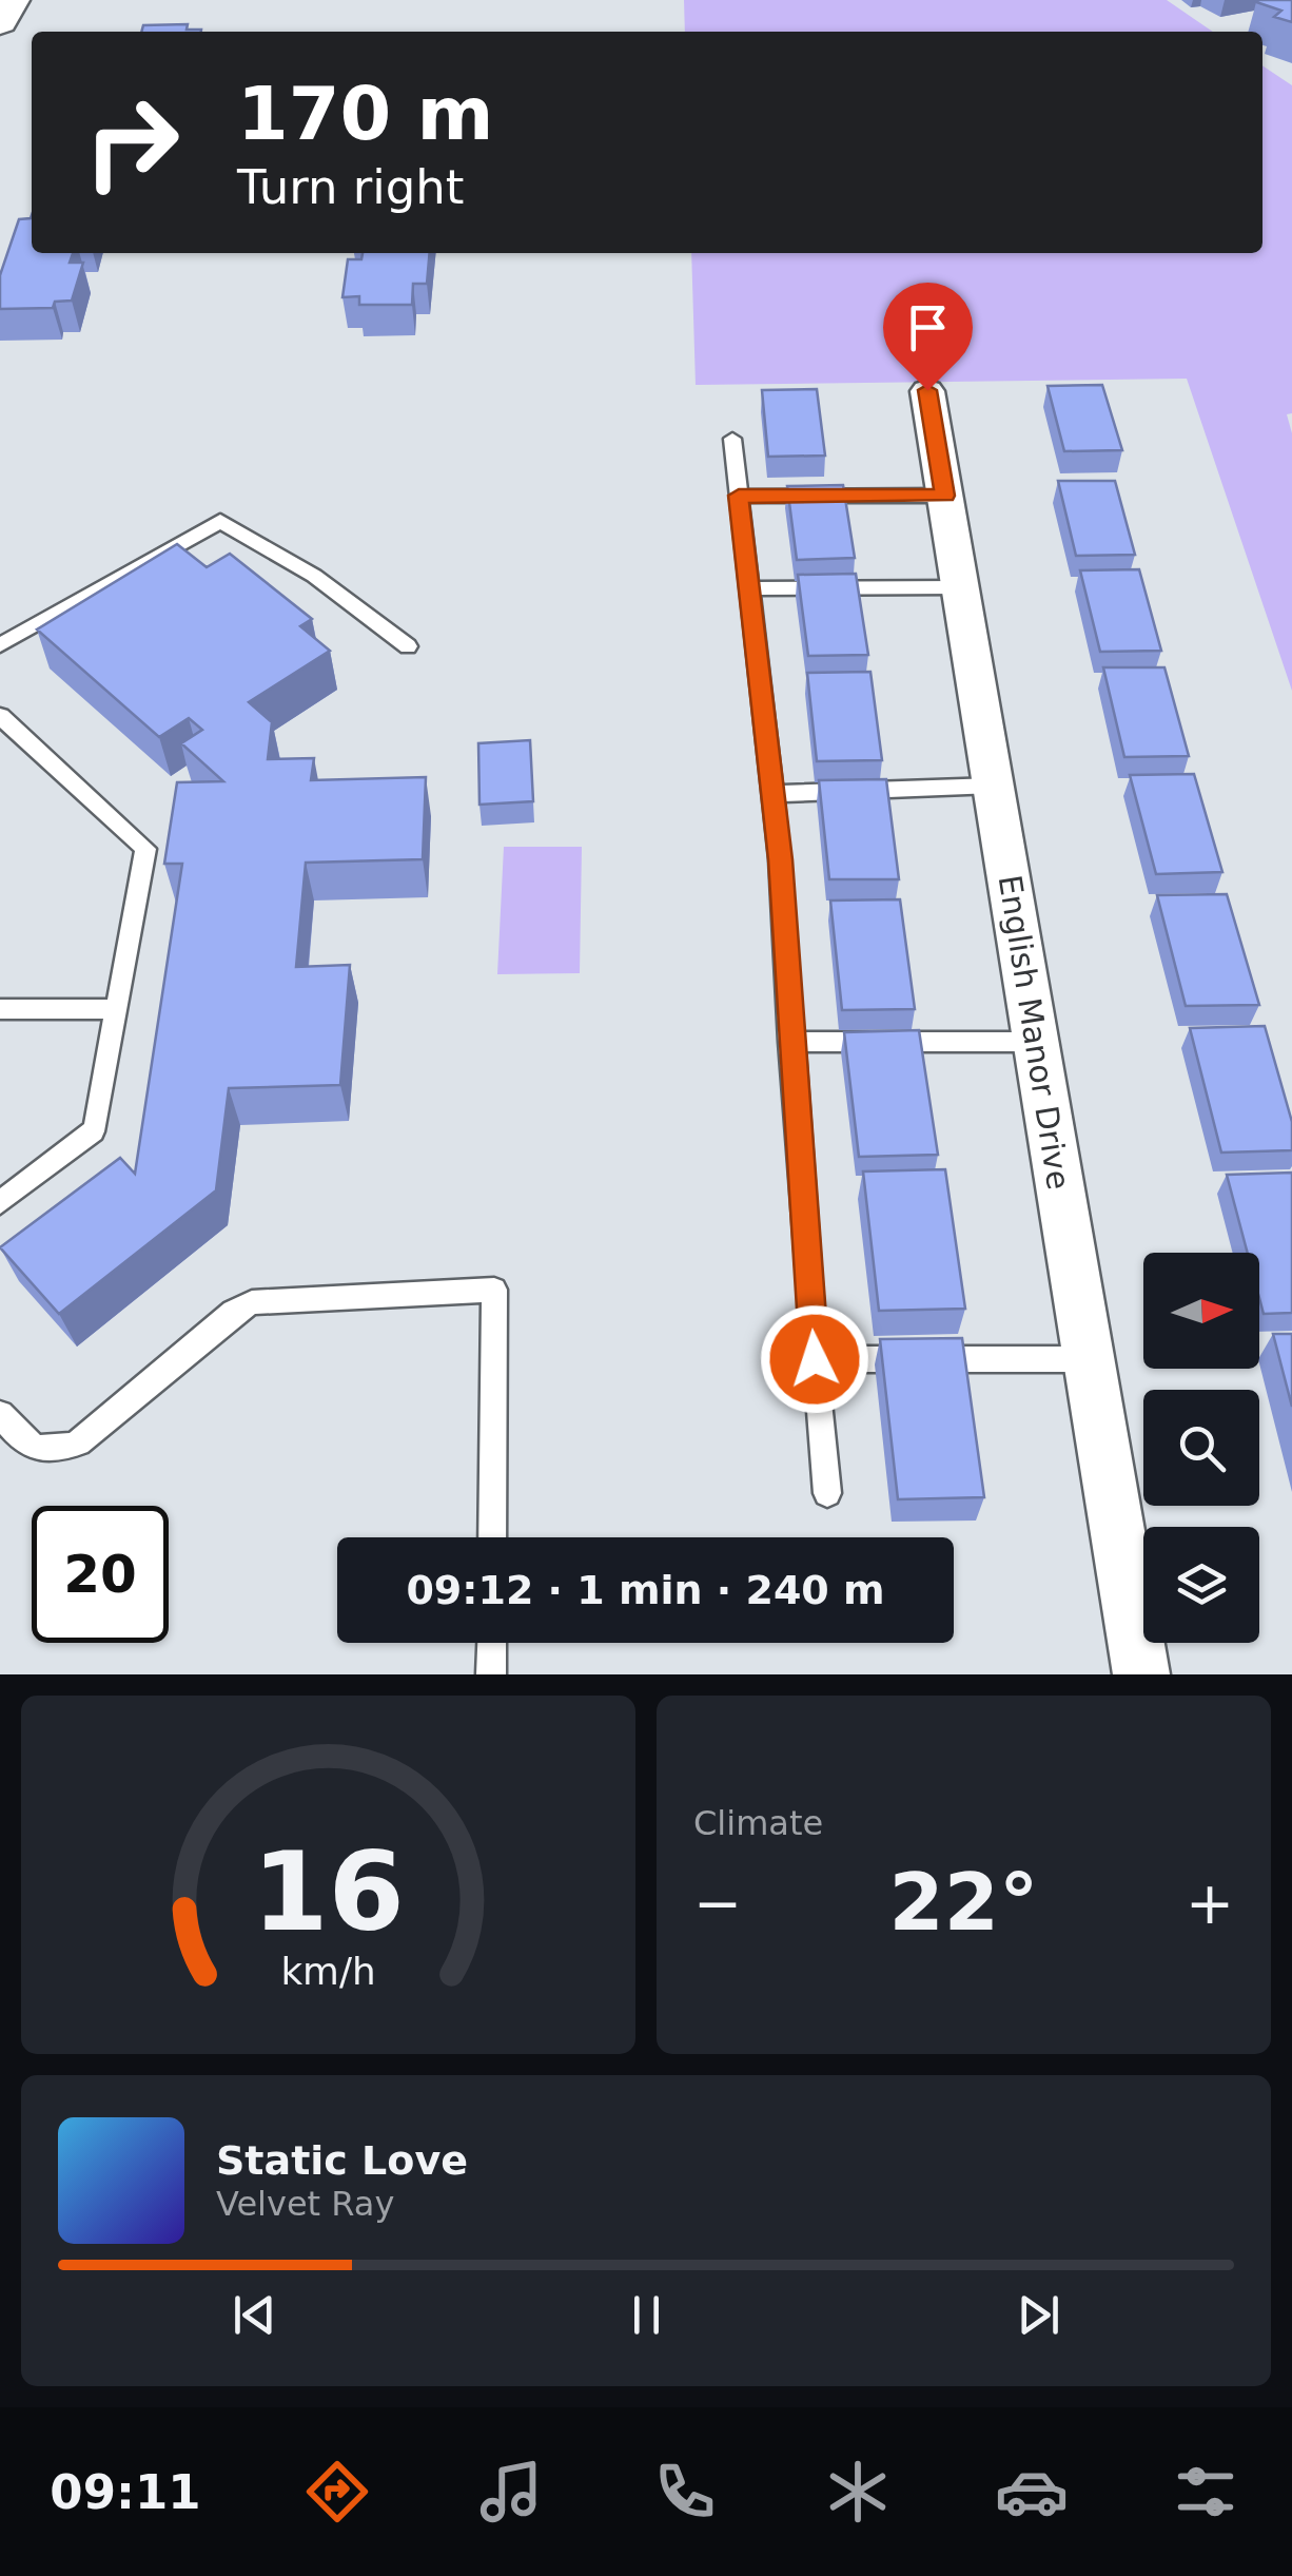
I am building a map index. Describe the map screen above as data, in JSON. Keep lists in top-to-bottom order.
{
  "streets": {
    "street": ["English Manor Drive"]
  },
  "north": "right",
  "page": {
    "turn": ["170 m", "Turn right"],
    "limit": "20",
    "trip": "09:12 · 1 min · 240 m",
    "tile": "Climate",
    "heat": ["−", "22°", "+"],
    "song": ["Static Love", "Velvet Ray"],
    "tabs": "09:11",
    "gauge": ["16", "km/h"]
  }
}
